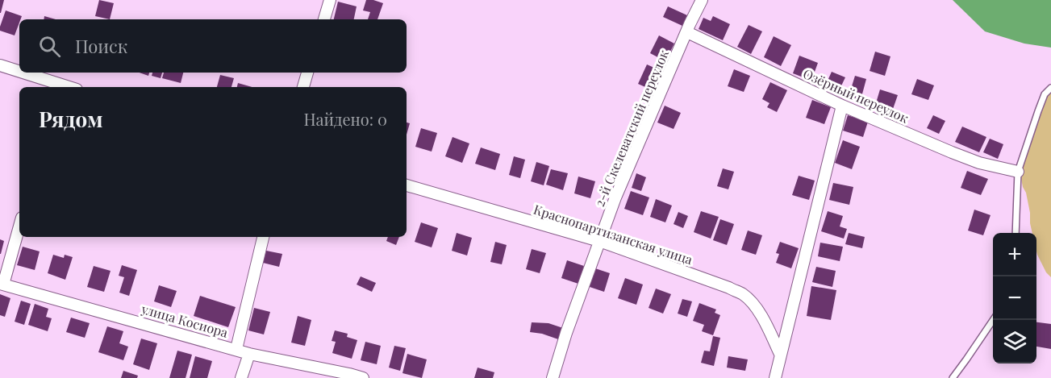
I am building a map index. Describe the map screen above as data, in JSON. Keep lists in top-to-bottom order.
{
  "streets": {
    "street": [
      "Озёрный переулок",
      "2-й Скелеватский переулок",
      "Краснопартизанская улица",
      "улица Косиора"
    ]
  },
  "crossings": [
    ["Озёрный переулок", "2-й Скелеватский переулок"],
    ["2-й Скелеватский переулок", "Краснопартизанская улица"]
  ],
  "page": {
    "search": "Поиск",
    "heading": ["Рядом", "Найдено: 0"],
    "map_buttons": ["+", "−"]
  }
}
